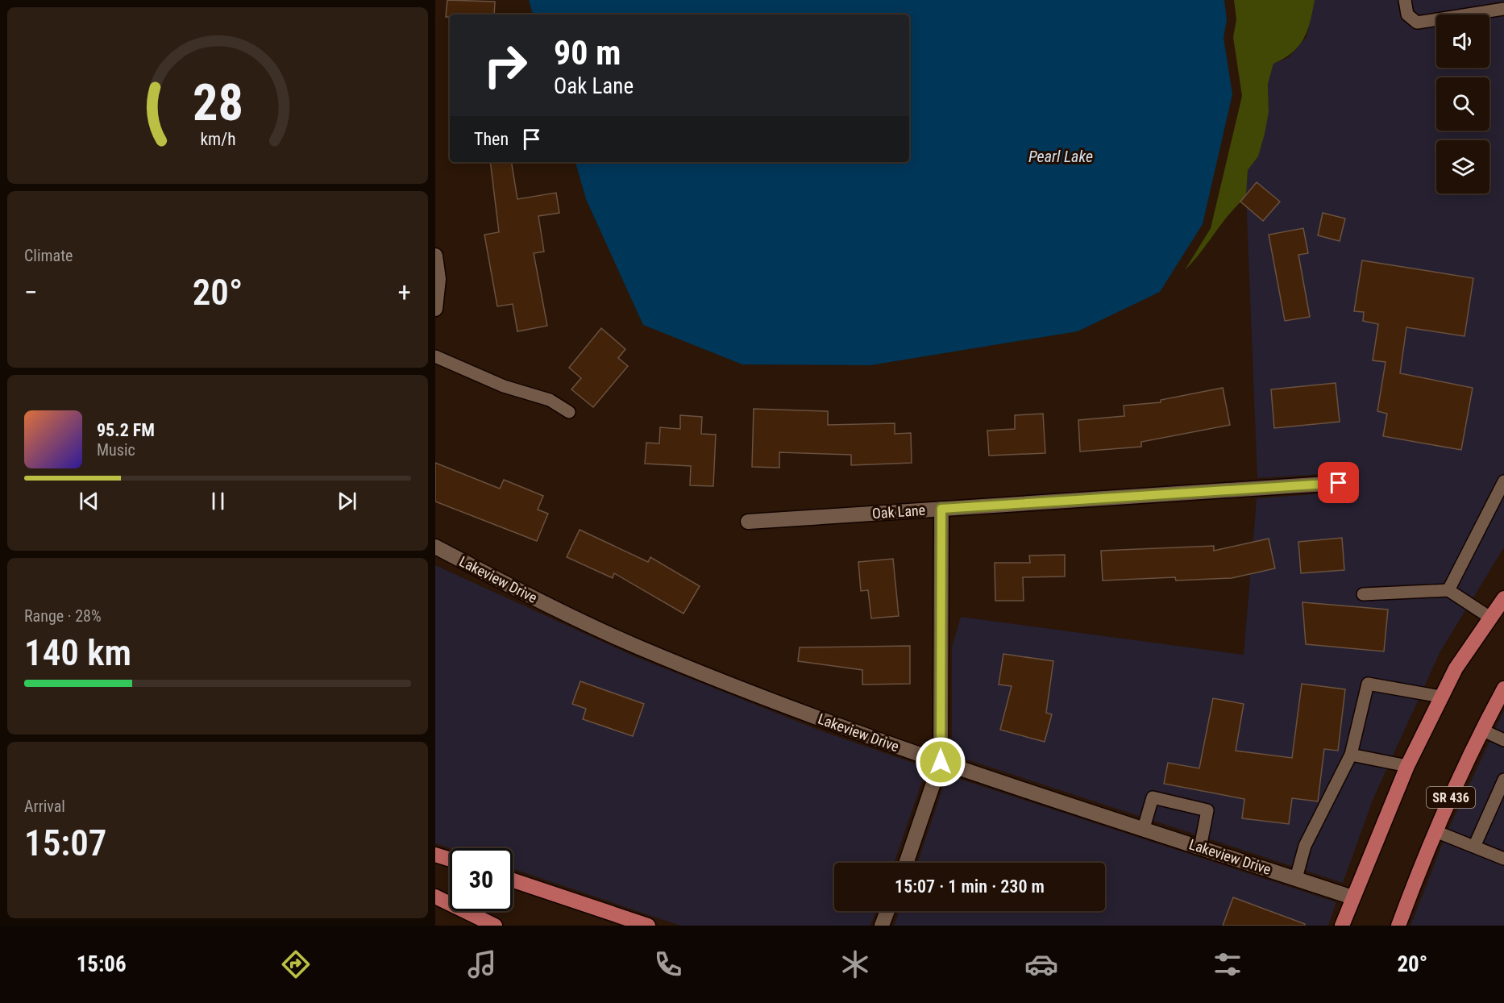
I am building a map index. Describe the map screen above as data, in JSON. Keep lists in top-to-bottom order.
{
  "streets": {
    "main road": ["SR 436"],
    "street": ["Oak Lane", "Lakeview Drive"]
  },
  "water": ["Pearl Lake"],
  "page": {
    "turn": ["90 m", "Oak Lane"],
    "then": "Then",
    "tile": [
      "Climate",
      ["Range · 28%", "140 km"],
      ["Arrival", "15:07"]
    ],
    "heat": ["−", "20°", "+"],
    "song": ["95.2 FM", "Music"],
    "limit": "30",
    "trip": "15:07 · 1 min · 230 m",
    "tabs": ["15:06", "20°"],
    "gauge": ["28", "km/h"]
  }
}
